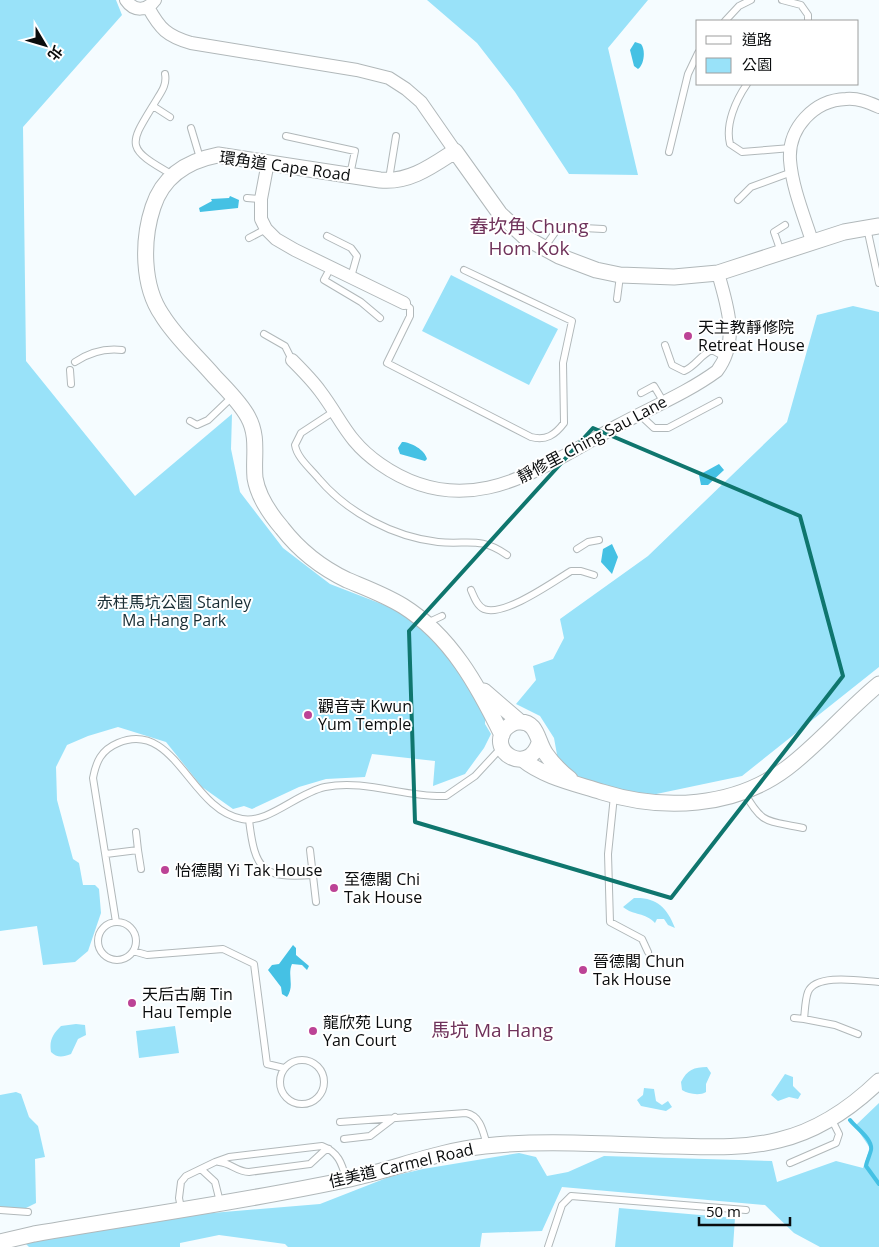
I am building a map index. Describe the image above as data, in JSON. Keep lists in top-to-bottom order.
{
  "streets": {
    "street": ["環角道 Cape Road", "靜修里 Ching Sau Lane", "佳美道 Carmel Road"]
  },
  "districts": ["舂坎角 Chung Hom Kok", "馬坑 Ma Hang"],
  "parks": ["赤柱馬坑公園 Stanley Ma Hang Park"],
  "places": [
    "天主教靜修院 Retreat House",
    "觀音寺 Kwun Yum Temple",
    "怡德閣 Yi Tak House",
    "至德閣 Chi Tak House",
    "晉德閣 Chun Tak House",
    "天后古廟 Tin Hau Temple",
    "龍欣苑 Lung Yan Court"
  ],
  "legend": ["道路", "公園"],
  "scale_bar": "50 m",
  "north": "bottom right"
}
